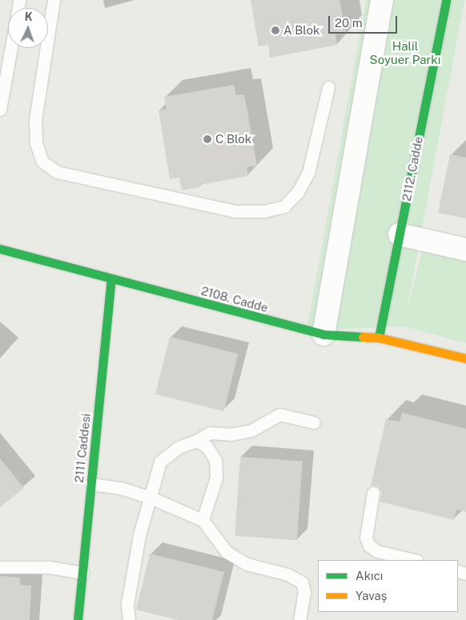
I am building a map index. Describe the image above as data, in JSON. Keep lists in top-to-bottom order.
{
  "streets": {
    "street": ["2112. Cadde", "2108. Cadde", "2111 Caddesi"]
  },
  "crossings": [
    ["2112. Cadde", "2108. Cadde"],
    ["2108. Cadde", "2111 Caddesi"]
  ],
  "parks": ["Halil Soyuer Parkı"],
  "places": ["A Blok", "C Blok"],
  "legend": ["Akıcı", "Yavaş"],
  "scale_bar": "20 m",
  "north": "top"
}
